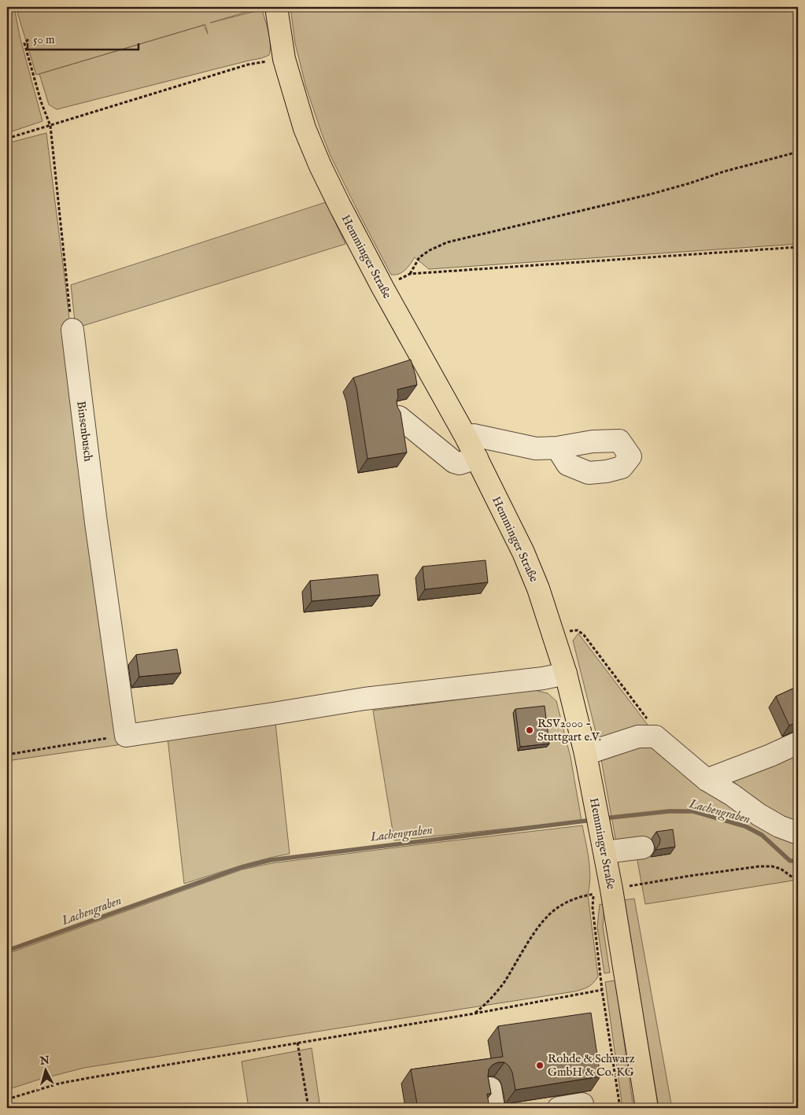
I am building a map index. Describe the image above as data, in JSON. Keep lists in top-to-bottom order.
{
  "streets": {
    "main road": ["Hemminger Straße"],
    "street": ["Binsenbusch"]
  },
  "water": ["Lachengraben"],
  "places": ["RSV2000 - Stuttgart e.V.", "Rohde & Schwarz GmbH & Co. KG"],
  "scale_bar": "50 m",
  "north": "top"
}
